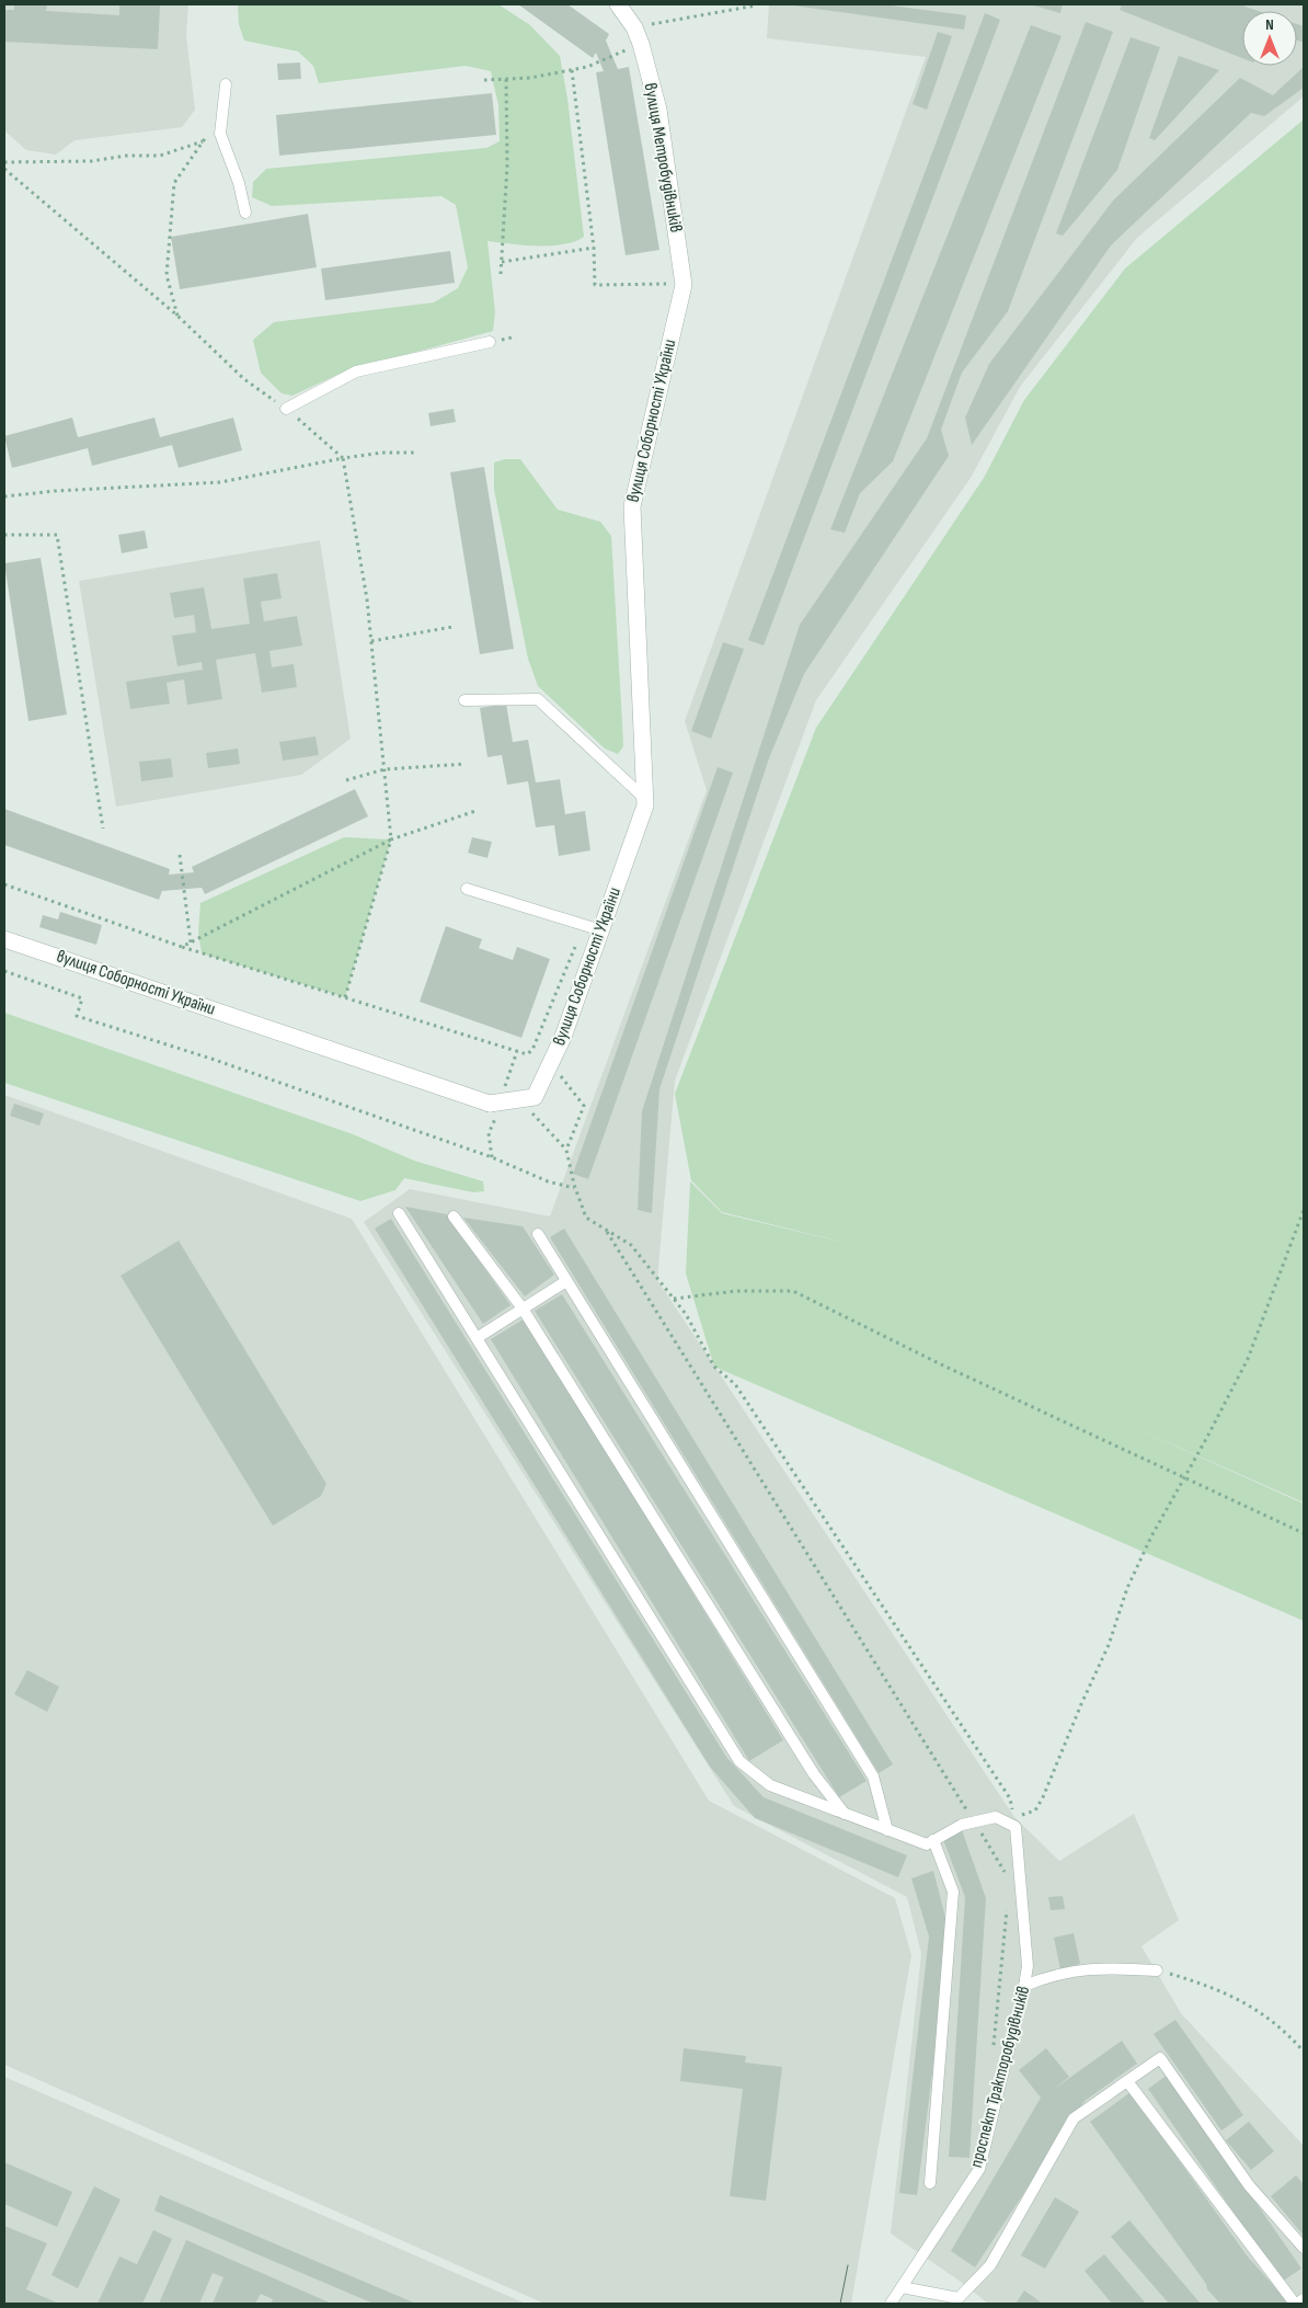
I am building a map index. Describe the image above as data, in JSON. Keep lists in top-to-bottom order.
{
  "streets": {
    "street": ["вулиця Метробудівників", "вулиця Соборності України"],
    "lane": ["проспект Тракторобудівників"]
  },
  "crossings": [
    ["вулиця Метробудівників", "вулиця Соборності України"]
  ],
  "north": "top"
}
